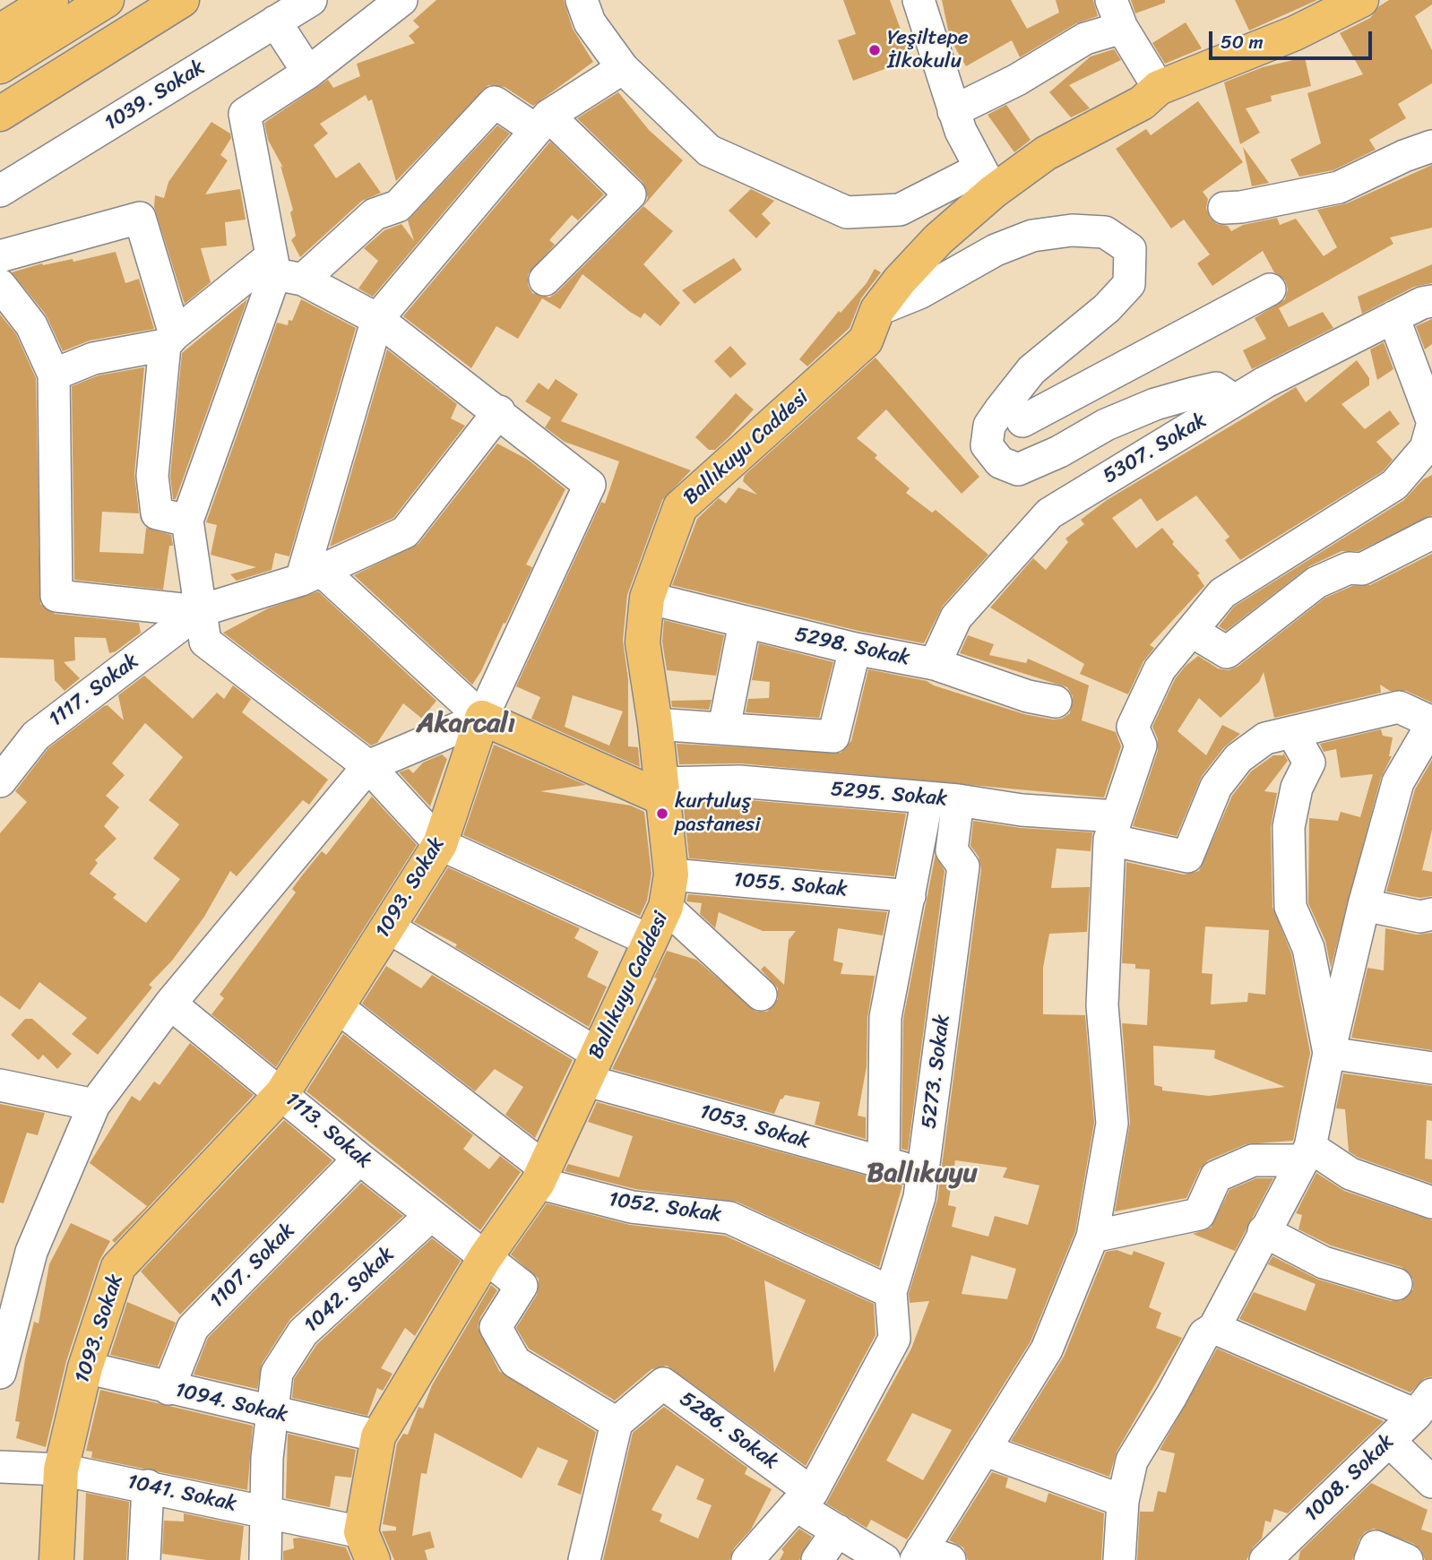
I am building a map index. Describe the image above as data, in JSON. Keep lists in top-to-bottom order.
{
  "streets": {
    "main road": ["Ballıkuyu Caddesi", "1093. Sokak"],
    "street": [
      "1039. Sokak",
      "5307. Sokak",
      "5298. Sokak",
      "1117. Sokak",
      "5295. Sokak",
      "1055. Sokak",
      "5273. Sokak",
      "1053. Sokak",
      "1113. Sokak",
      "1052. Sokak",
      "1107. Sokak",
      "1042. Sokak",
      "1094. Sokak",
      "5286. Sokak",
      "1008. Sokak",
      "1041. Sokak"
    ]
  },
  "crossings": [
    ["Ballıkuyu Caddesi", "5298. Sokak"],
    ["Ballıkuyu Caddesi", "5295. Sokak"],
    ["Ballıkuyu Caddesi", "1055. Sokak"],
    ["Ballıkuyu Caddesi", "1053. Sokak"],
    ["Ballıkuyu Caddesi", "1113. Sokak"],
    ["Ballıkuyu Caddesi", "1052. Sokak"],
    ["Ballıkuyu Caddesi", "1094. Sokak"],
    ["Ballıkuyu Caddesi", "1041. Sokak"],
    ["5307. Sokak", "5298. Sokak"],
    ["5295. Sokak", "5273. Sokak"],
    ["1093. Sokak", "1053. Sokak"],
    ["1093. Sokak", "1113. Sokak"],
    ["1093. Sokak", "1094. Sokak"],
    ["1093. Sokak", "1041. Sokak"],
    ["5273. Sokak", "1053. Sokak"],
    ["5273. Sokak", "1052. Sokak"],
    ["5273. Sokak", "5286. Sokak"],
    ["1113. Sokak", "1107. Sokak"],
    ["1113. Sokak", "1042. Sokak"],
    ["1113. Sokak", "5286. Sokak"],
    ["1107. Sokak", "1094. Sokak"],
    ["1042. Sokak", "1094. Sokak"],
    ["1042. Sokak", "1041. Sokak"]
  ],
  "districts": ["Akarcalı", "Ballıkuyu"],
  "places": ["Yeşiltepe İlkokulu", "kurtuluş pastanesi"],
  "scale_bar": "50 m"
}
